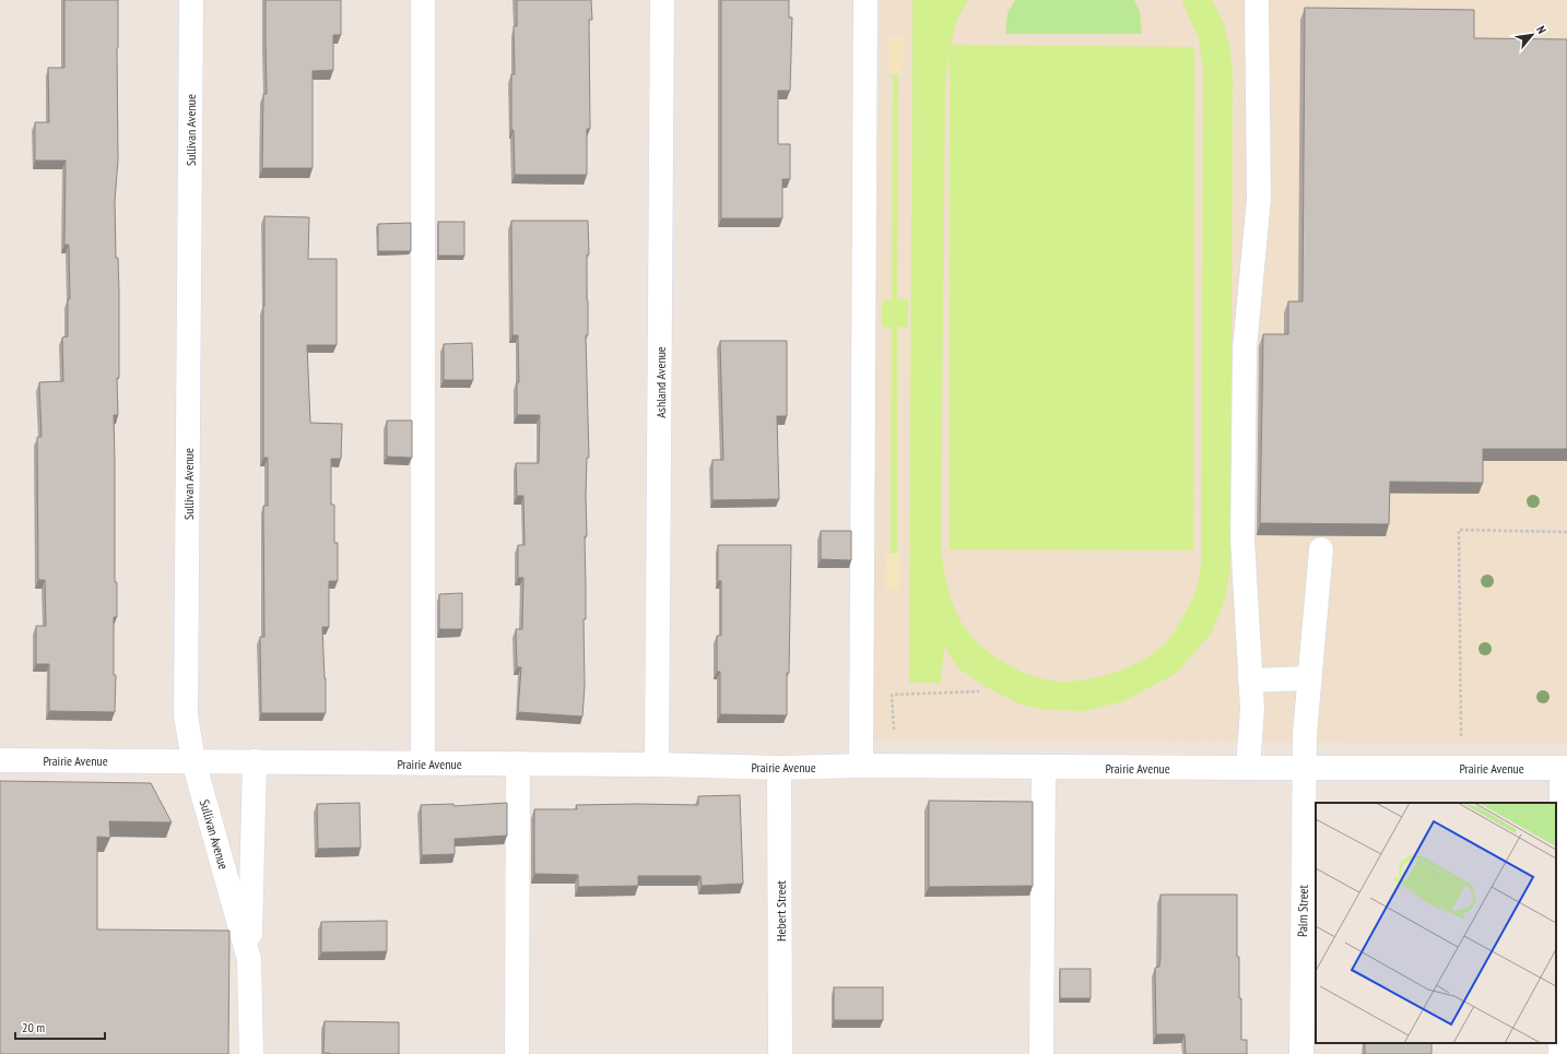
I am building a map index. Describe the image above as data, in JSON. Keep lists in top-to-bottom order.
{
  "streets": {
    "street": [
      "Sullivan Avenue",
      "Ashland Avenue",
      "Prairie Avenue",
      "Hebert Street",
      "Palm Street"
    ]
  },
  "crossings": [
    ["Sullivan Avenue", "Prairie Avenue"],
    ["Ashland Avenue", "Prairie Avenue"],
    ["Prairie Avenue", "Hebert Street"],
    ["Prairie Avenue", "Palm Street"]
  ],
  "scale_bar": "20 m",
  "north": "top right"
}
